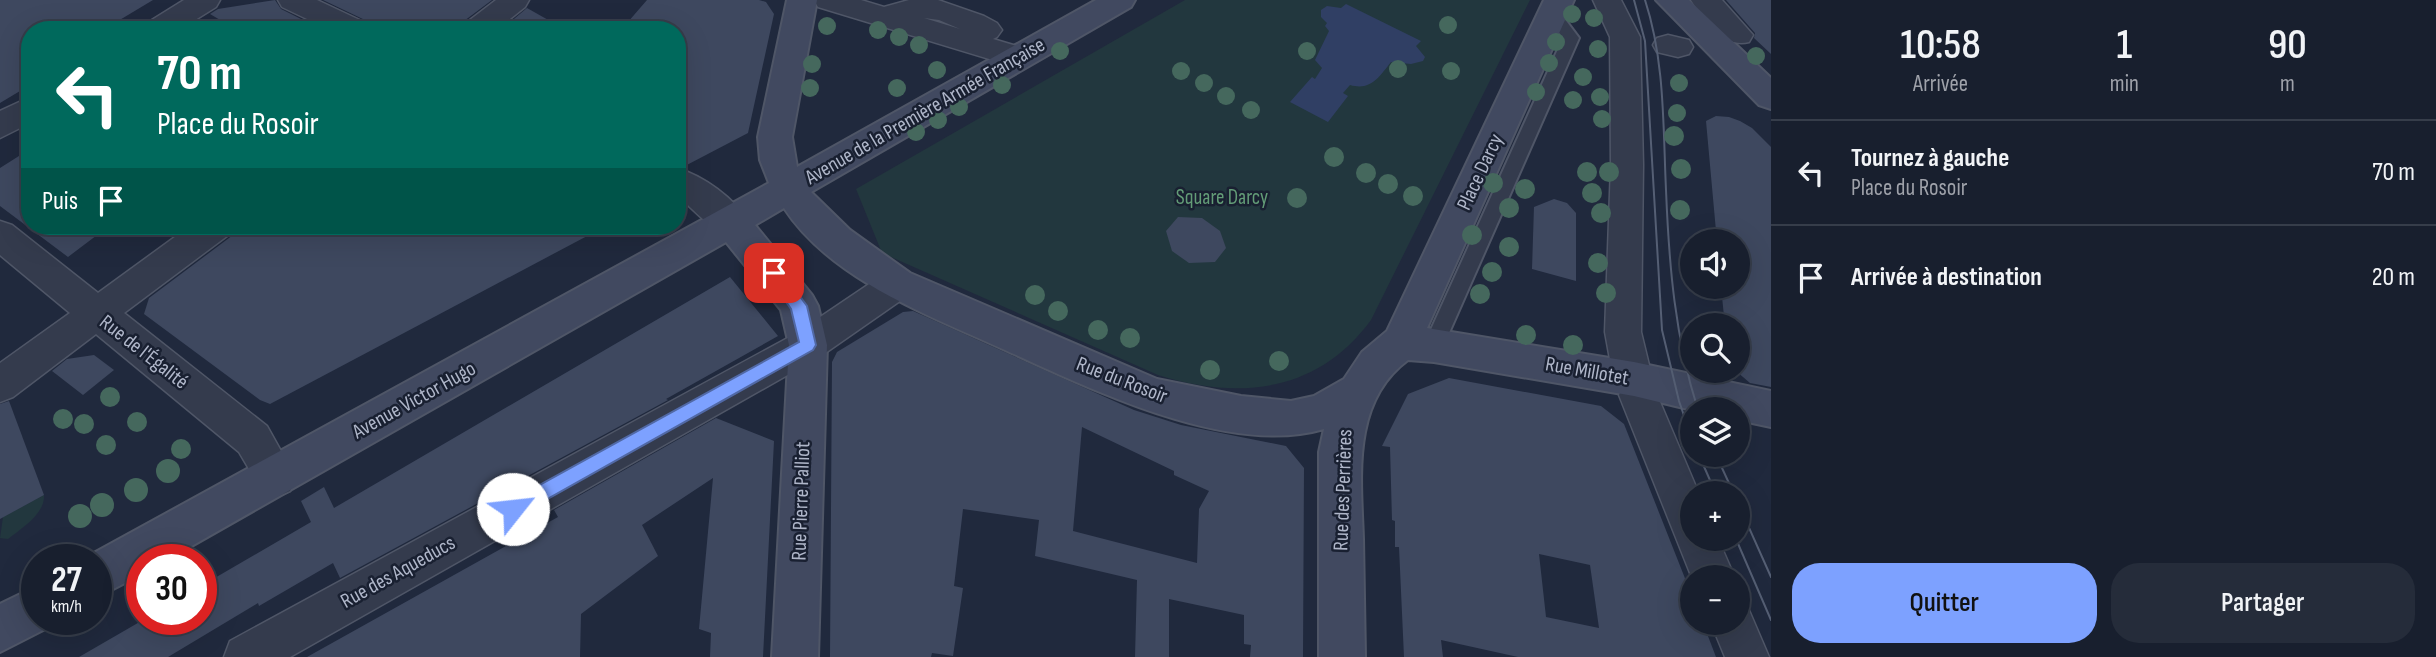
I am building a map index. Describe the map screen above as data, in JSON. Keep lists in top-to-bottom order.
{
  "streets": {
    "main road": [
      "Avenue de la Première Armée Française",
      "Place Darcy",
      "Rue Millotet",
      "Rue du Rosoir",
      "Avenue Victor Hugo",
      "Rue des Perrières",
      "Rue Pierre Palliot"
    ],
    "street": ["Rue de l'Égalité", "Rue des Aqueducs"]
  },
  "crossings": [
    ["Avenue de la Première Armée Française", "Rue du Rosoir"],
    ["Avenue de la Première Armée Française", "Avenue Victor Hugo"],
    ["Avenue de la Première Armée Française", "Rue Pierre Palliot"],
    ["Place Darcy", "Rue Millotet"],
    ["Place Darcy", "Rue des Perrières"],
    ["Rue de l'Égalité", "Avenue Victor Hugo"],
    ["Rue Millotet", "Rue des Perrières"],
    ["Rue du Rosoir", "Rue des Perrières"],
    ["Rue du Rosoir", "Rue des Aqueducs"],
    ["Avenue Victor Hugo", "Rue Pierre Palliot"],
    ["Rue Pierre Palliot", "Rue des Aqueducs"]
  ],
  "parks": ["Square Darcy"],
  "page": {
    "eta": [
      "10:58",
      "Arrivée",
      "1",
      "min",
      "90",
      "m"
    ],
    "turn": ["70 m", "Place du Rosoir"],
    "list": [
      {
        "name": "Tournez à gauche",
        "note": "Place du Rosoir",
        "value": "70 m"
      },
      {
        "name": "Arrivée à destination",
        "value": "20 m"
      }
    ],
    "then": "Puis",
    "map_buttons": ["+", "−"],
    "speed": "27 km/h",
    "limit": "30",
    "buttons": ["Quitter", "Partager"]
  }
}
